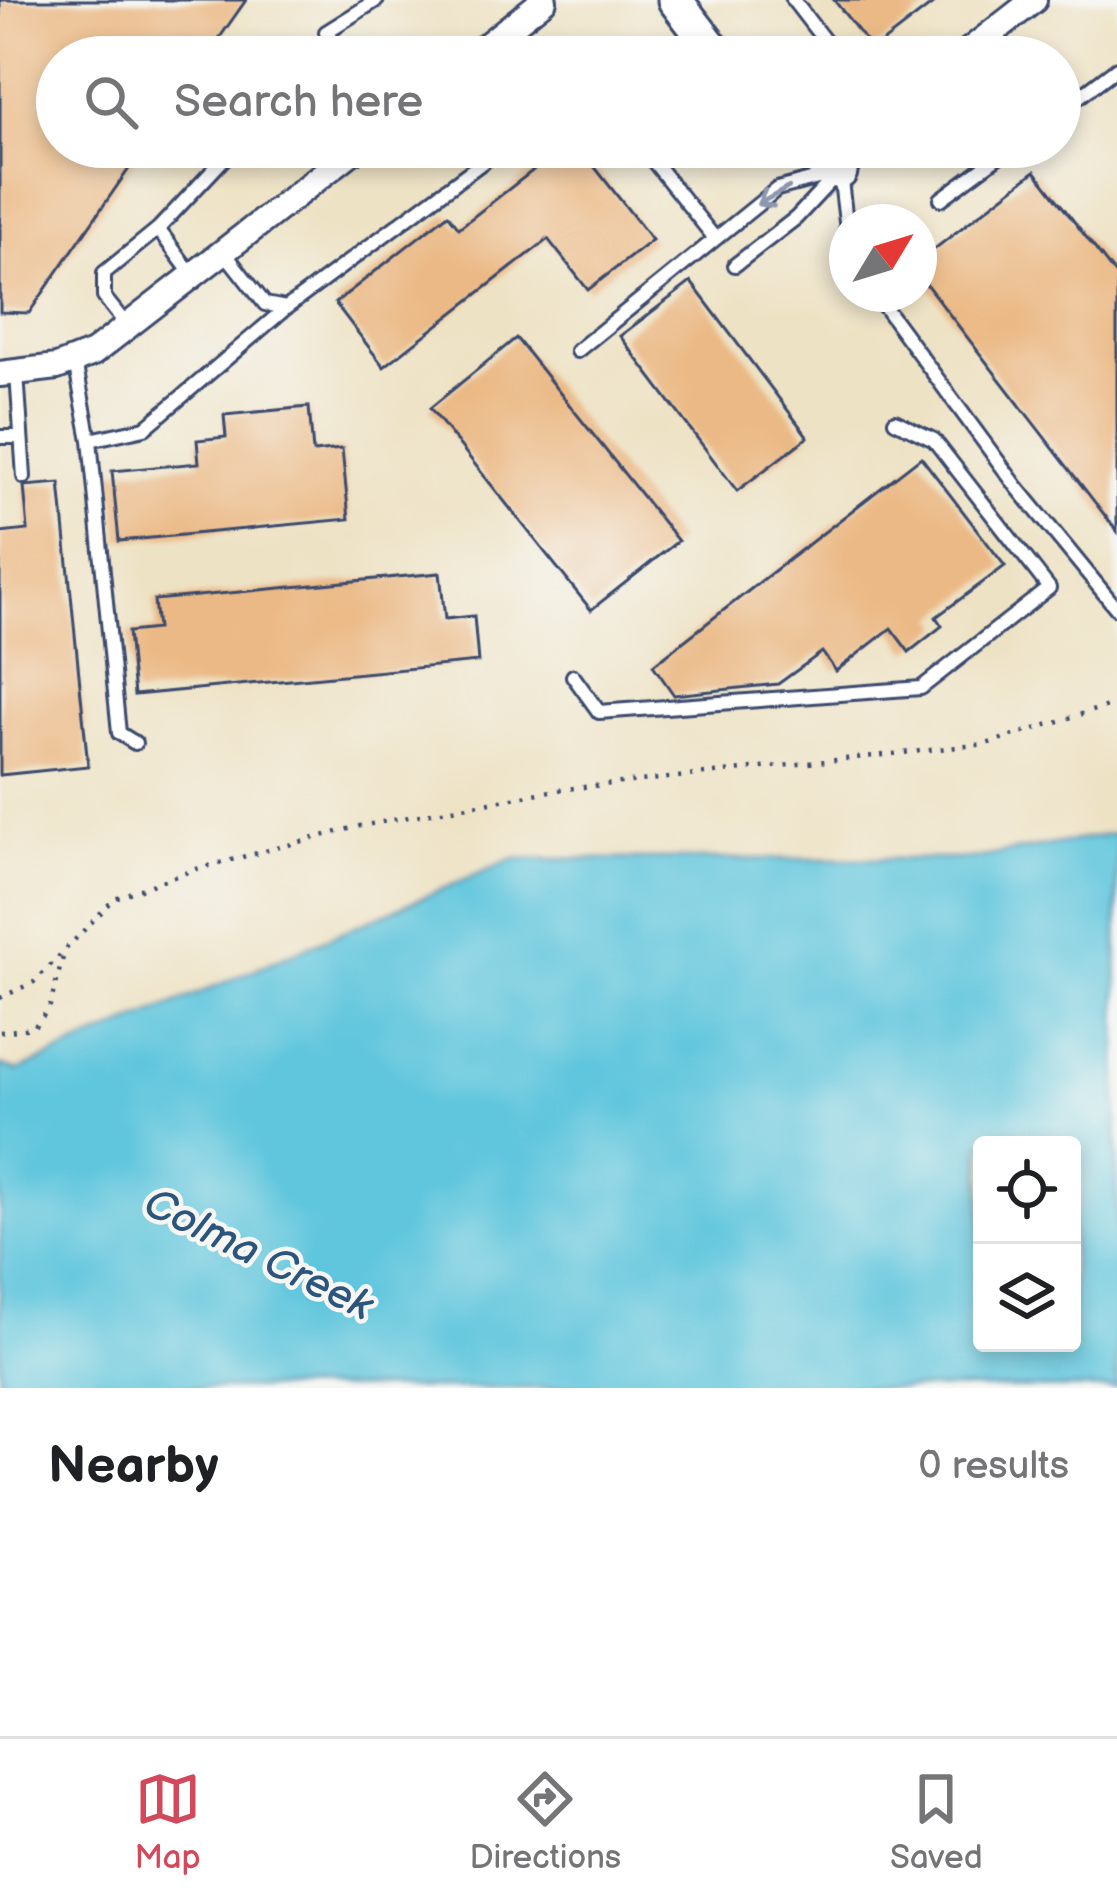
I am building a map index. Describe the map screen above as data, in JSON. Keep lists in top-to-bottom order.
{
  "water": ["Colma Creek"],
  "north": "top right",
  "page": {
    "search": "Search here",
    "heading": ["Nearby", "0 results"],
    "nav": ["Map", "Directions", "Saved"]
  }
}
